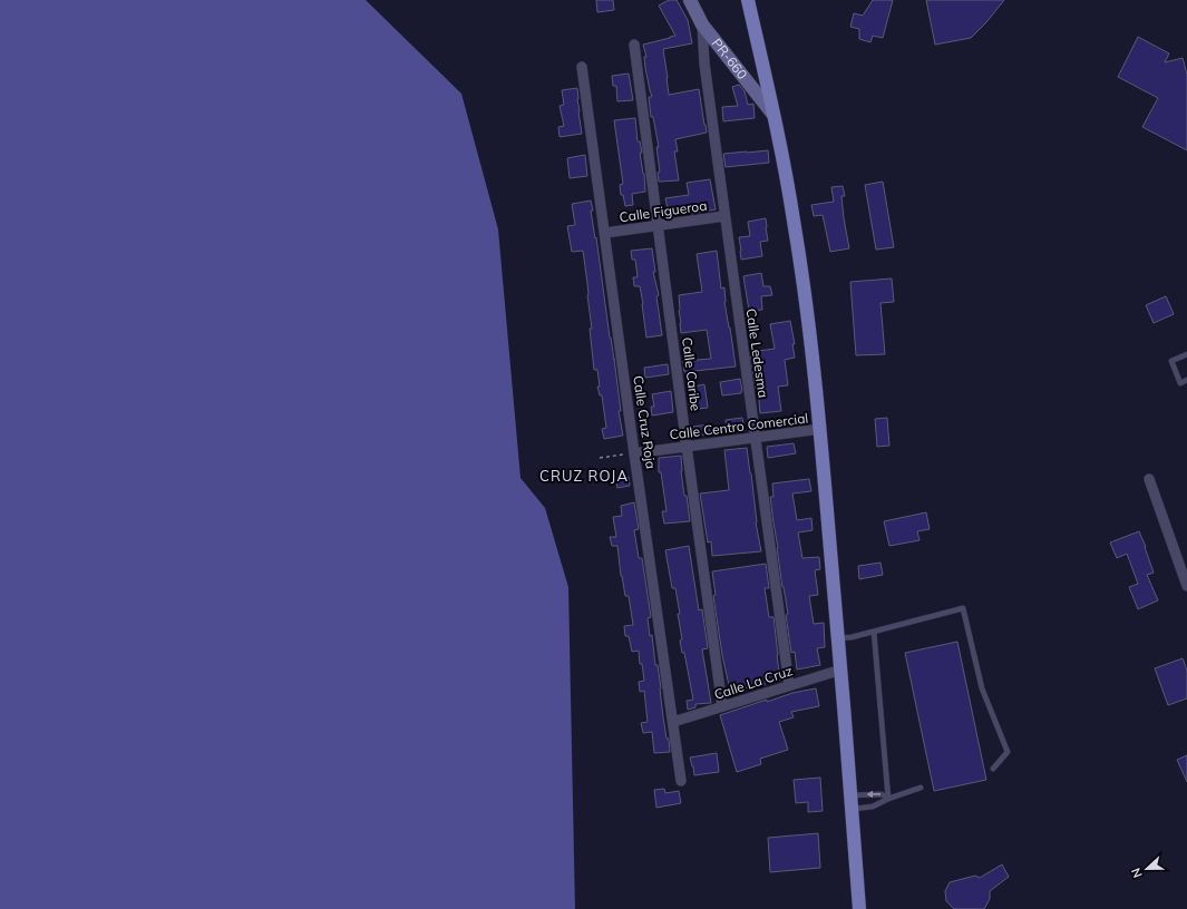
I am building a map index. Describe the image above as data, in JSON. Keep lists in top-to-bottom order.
{
  "streets": {
    "street": [
      "PR-660",
      "Calle Figueroa",
      "Calle Ledesma",
      "Calle Caribe",
      "Calle Cruz Roja",
      "Calle Centro Comercial",
      "Calle La Cruz"
    ]
  },
  "crossings": [
    ["PR-660", "Calle Ledesma"],
    ["Calle Figueroa", "Calle Ledesma"],
    ["Calle Figueroa", "Calle Caribe"],
    ["Calle Figueroa", "Calle Cruz Roja"],
    ["Calle Ledesma", "Calle Centro Comercial"],
    ["Calle Ledesma", "Calle La Cruz"],
    ["Calle Caribe", "Calle Centro Comercial"],
    ["Calle Caribe", "Calle La Cruz"],
    ["Calle Cruz Roja", "Calle Centro Comercial"],
    ["Calle Cruz Roja", "Calle La Cruz"]
  ],
  "districts": ["CRUZ ROJA"],
  "north": "left"
}
